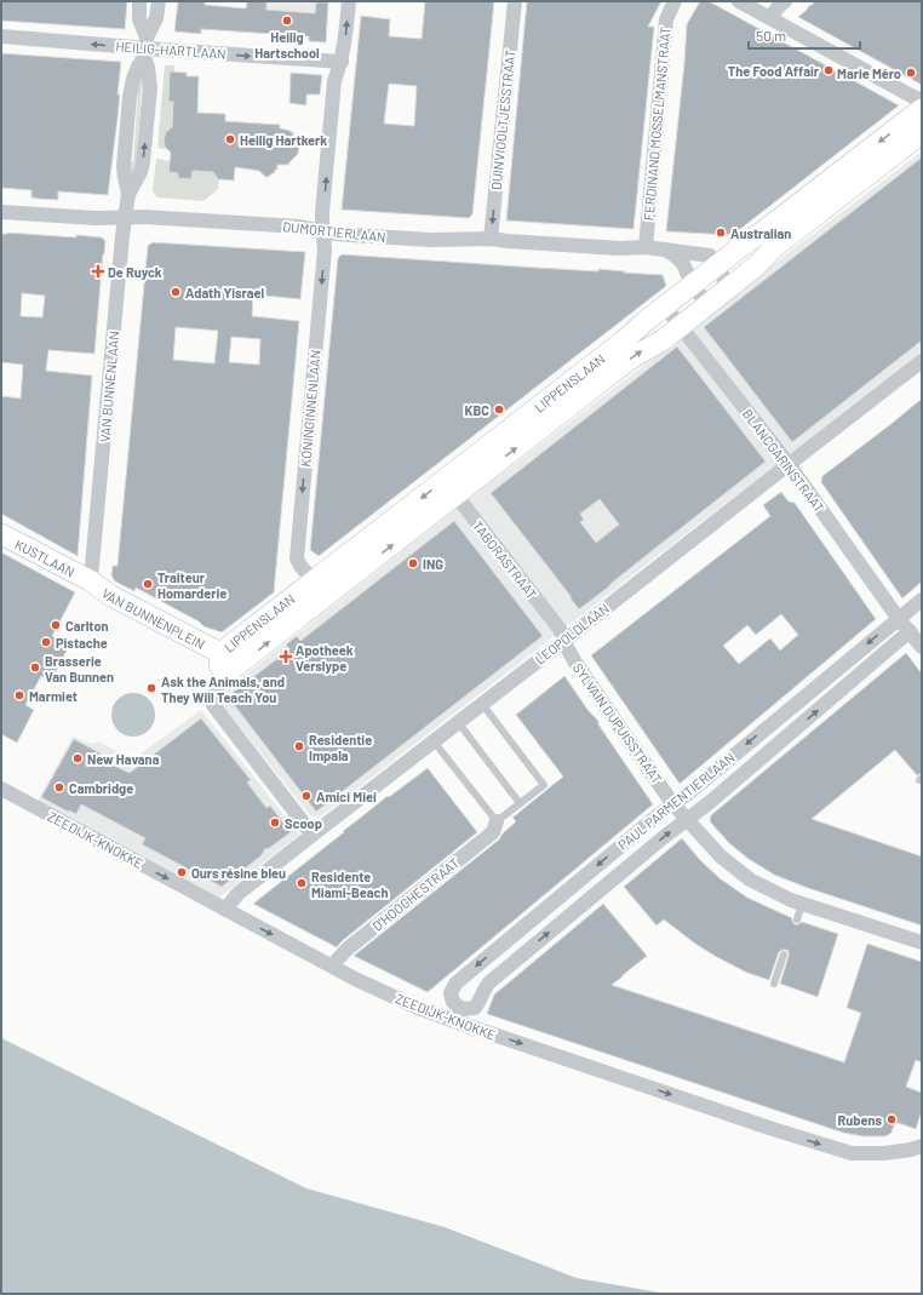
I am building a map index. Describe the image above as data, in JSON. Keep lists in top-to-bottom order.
{
  "streets": {
    "street": [
      "HEILIG-HARTLAAN",
      "DUINVIOOLTJESSTRAAT",
      "FERDINAND MOSSELMANSTRAAT",
      "DUMORTIERLAAN",
      "LIPPENSLAAN",
      "VAN BUNNENLAAN",
      "KONINGINNENLAAN",
      "BLANCGARINSTRAAT",
      "KUSTLAAN",
      "TABORASTRAAT",
      "VAN BUNNENPLEIN",
      "LEOPOLDLAAN",
      "SYLVAIN DUPUISSTRAAT",
      "PAUL PARMENTIERLAAN",
      "ZEEDIJK-KNOKKE",
      "D'HOOGHESTRAAT"
    ]
  },
  "crossings": [
    ["HEILIG-HARTLAAN", "VAN BUNNENLAAN"],
    ["HEILIG-HARTLAAN", "KONINGINNENLAAN"],
    ["DUINVIOOLTJESSTRAAT", "DUMORTIERLAAN"],
    ["FERDINAND MOSSELMANSTRAAT", "DUMORTIERLAAN"],
    ["DUMORTIERLAAN", "LIPPENSLAAN"],
    ["DUMORTIERLAAN", "VAN BUNNENLAAN"],
    ["DUMORTIERLAAN", "KONINGINNENLAAN"],
    ["LIPPENSLAAN", "KONINGINNENLAAN"],
    ["LIPPENSLAAN", "BLANCGARINSTRAAT"],
    ["LIPPENSLAAN", "TABORASTRAAT"],
    ["LIPPENSLAAN", "VAN BUNNENPLEIN"],
    ["VAN BUNNENLAAN", "KUSTLAAN"],
    ["VAN BUNNENLAAN", "VAN BUNNENPLEIN"],
    ["BLANCGARINSTRAAT", "LEOPOLDLAAN"],
    ["BLANCGARINSTRAAT", "PAUL PARMENTIERLAAN"],
    ["KUSTLAAN", "VAN BUNNENPLEIN"],
    ["TABORASTRAAT", "LEOPOLDLAAN"],
    ["TABORASTRAAT", "SYLVAIN DUPUISSTRAAT"],
    ["LEOPOLDLAAN", "SYLVAIN DUPUISSTRAAT"],
    ["LEOPOLDLAAN", "ZEEDIJK-KNOKKE"],
    ["SYLVAIN DUPUISSTRAAT", "PAUL PARMENTIERLAAN"],
    ["PAUL PARMENTIERLAAN", "ZEEDIJK-KNOKKE"],
    ["ZEEDIJK-KNOKKE", "D'HOOGHESTRAAT"]
  ],
  "one_way": ["DUINVIOOLTJESSTRAAT", "ZEEDIJK-KNOKKE"],
  "places": {
    "other": [
      "Heilig Hartschool",
      "The Food Affair",
      "Marie Méro",
      "Heilig Hartkerk",
      "Australian",
      "Adath Yisrael",
      "KBC",
      "ING",
      "Traiteur Homarderie",
      "Carlton",
      "Pistache",
      "Brasserie Van Bunnen",
      "Ask the Animals, and They Will Teach You",
      "Marmiet",
      "Residentie Impala",
      "New Havana",
      "Cambridge",
      "Amici Miei",
      "Scoop",
      "Ours résine bleu",
      "Residente Miami-Beach",
      "Rubens"
    ],
    "health": ["De Ruyck", "Apotheek Verslype"]
  },
  "scale_bar": "50 m"
}
